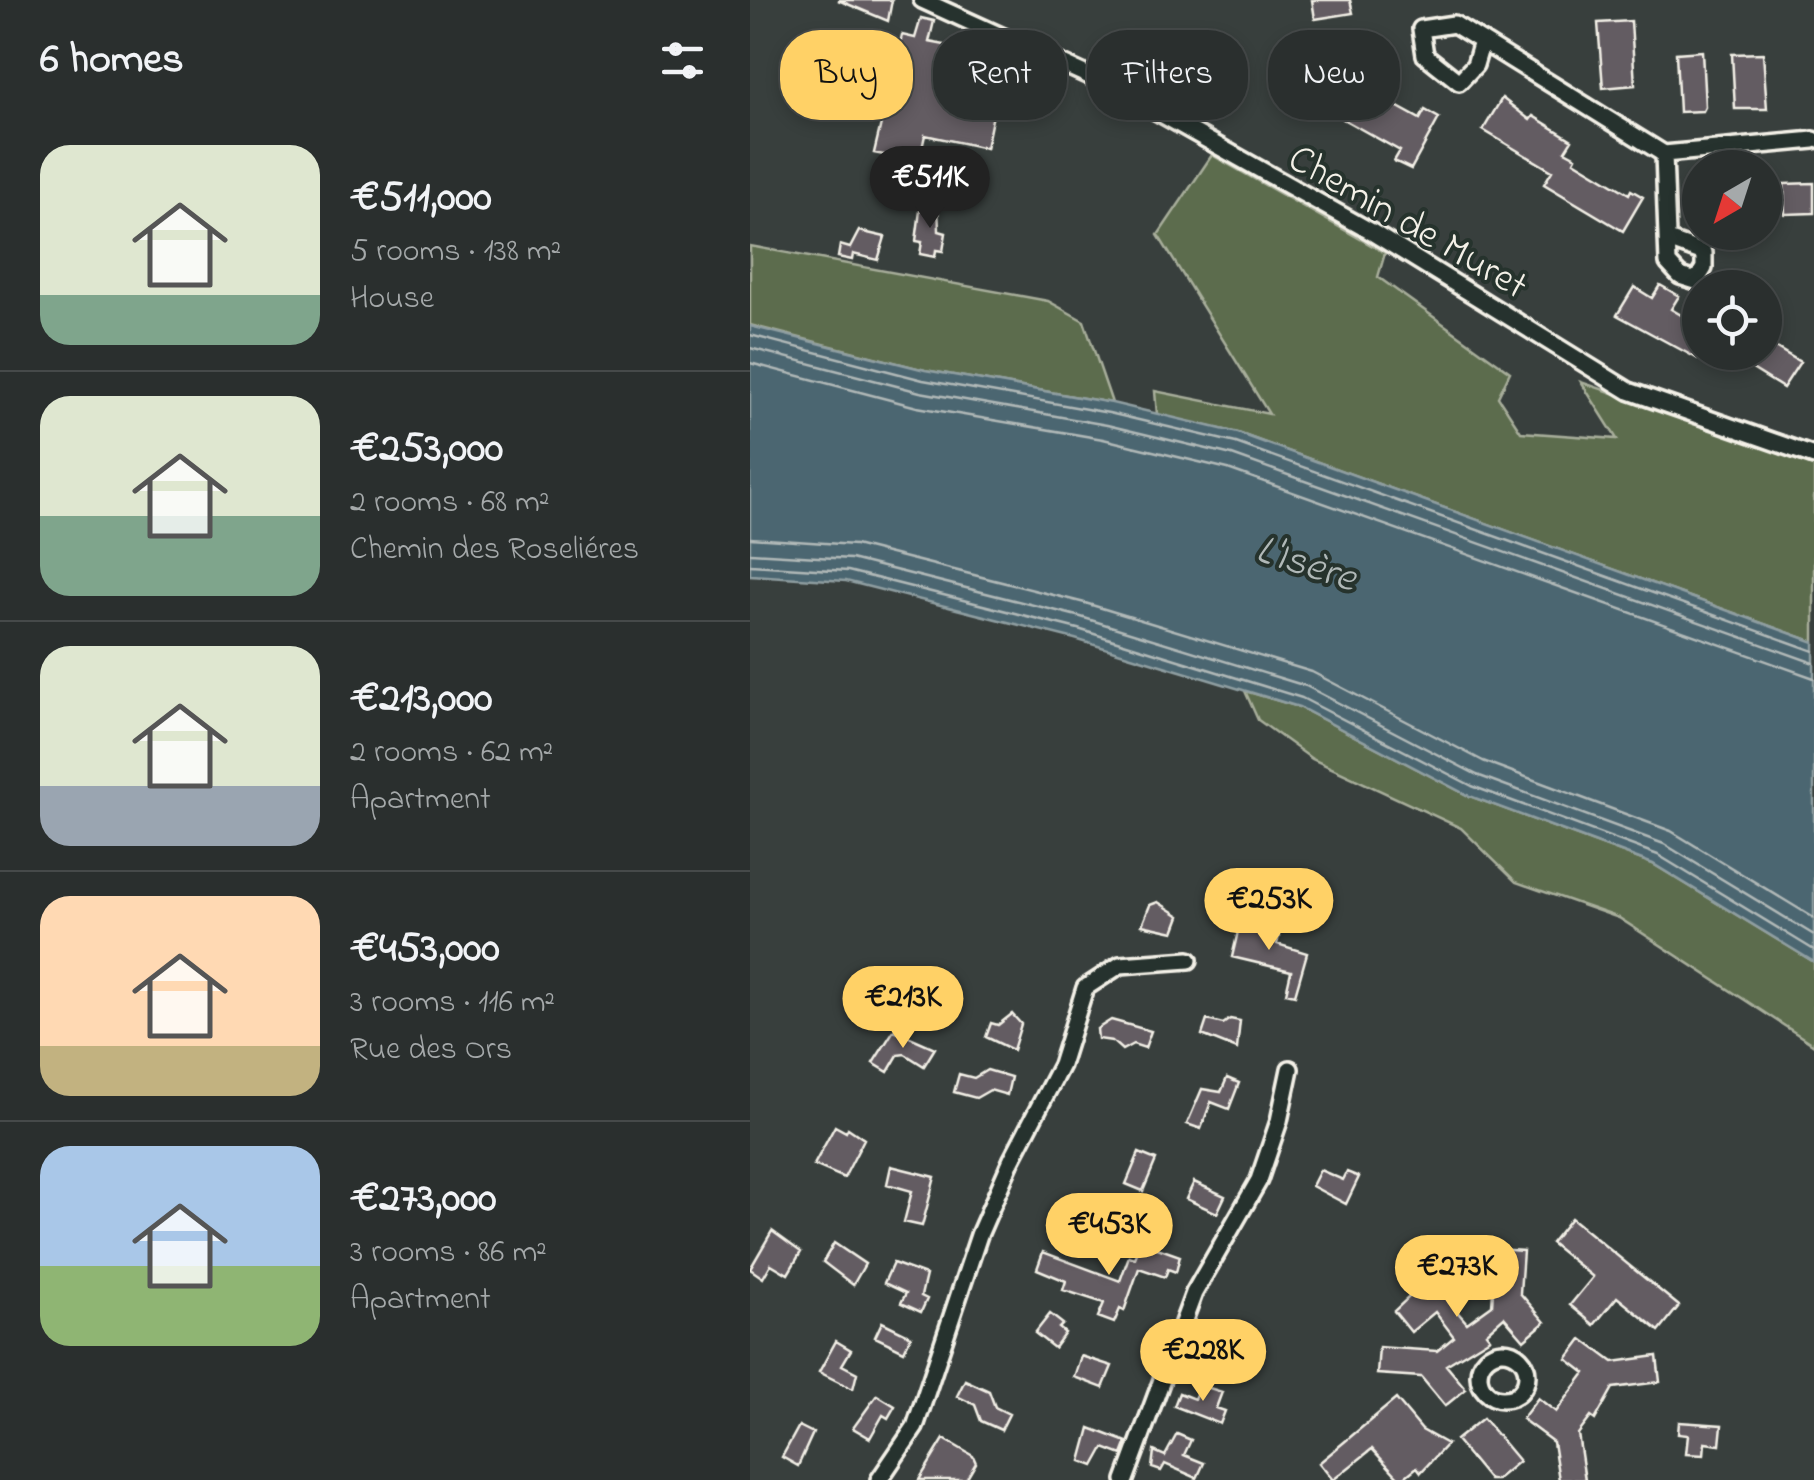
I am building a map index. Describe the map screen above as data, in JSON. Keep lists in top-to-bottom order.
{
  "streets": {
    "street": ["Chemin de Muret"]
  },
  "water": ["L'Isère"],
  "north": "bottom left",
  "page": {
    "heading": "6 homes",
    "chip": [
      "Buy",
      "Rent",
      "Filters",
      "New"
    ],
    "list": [
      {
        "name": "€511,000",
        "note": "5 rooms · 138 m² · House"
      },
      {
        "name": "€253,000",
        "note": "2 rooms · 68 m² · Chemin des Roseliéres"
      },
      {
        "name": "€213,000",
        "note": "2 rooms · 62 m² · Apartment"
      },
      {
        "name": "€453,000",
        "note": "3 rooms · 116 m² · Rue des Ors"
      },
      {
        "name": "€273,000",
        "note": "3 rooms · 86 m² · Apartment"
      }
    ],
    "price": [
      "€511K",
      "€253K",
      "€213K",
      "€453K",
      "€273K",
      "€228K"
    ]
  }
}
